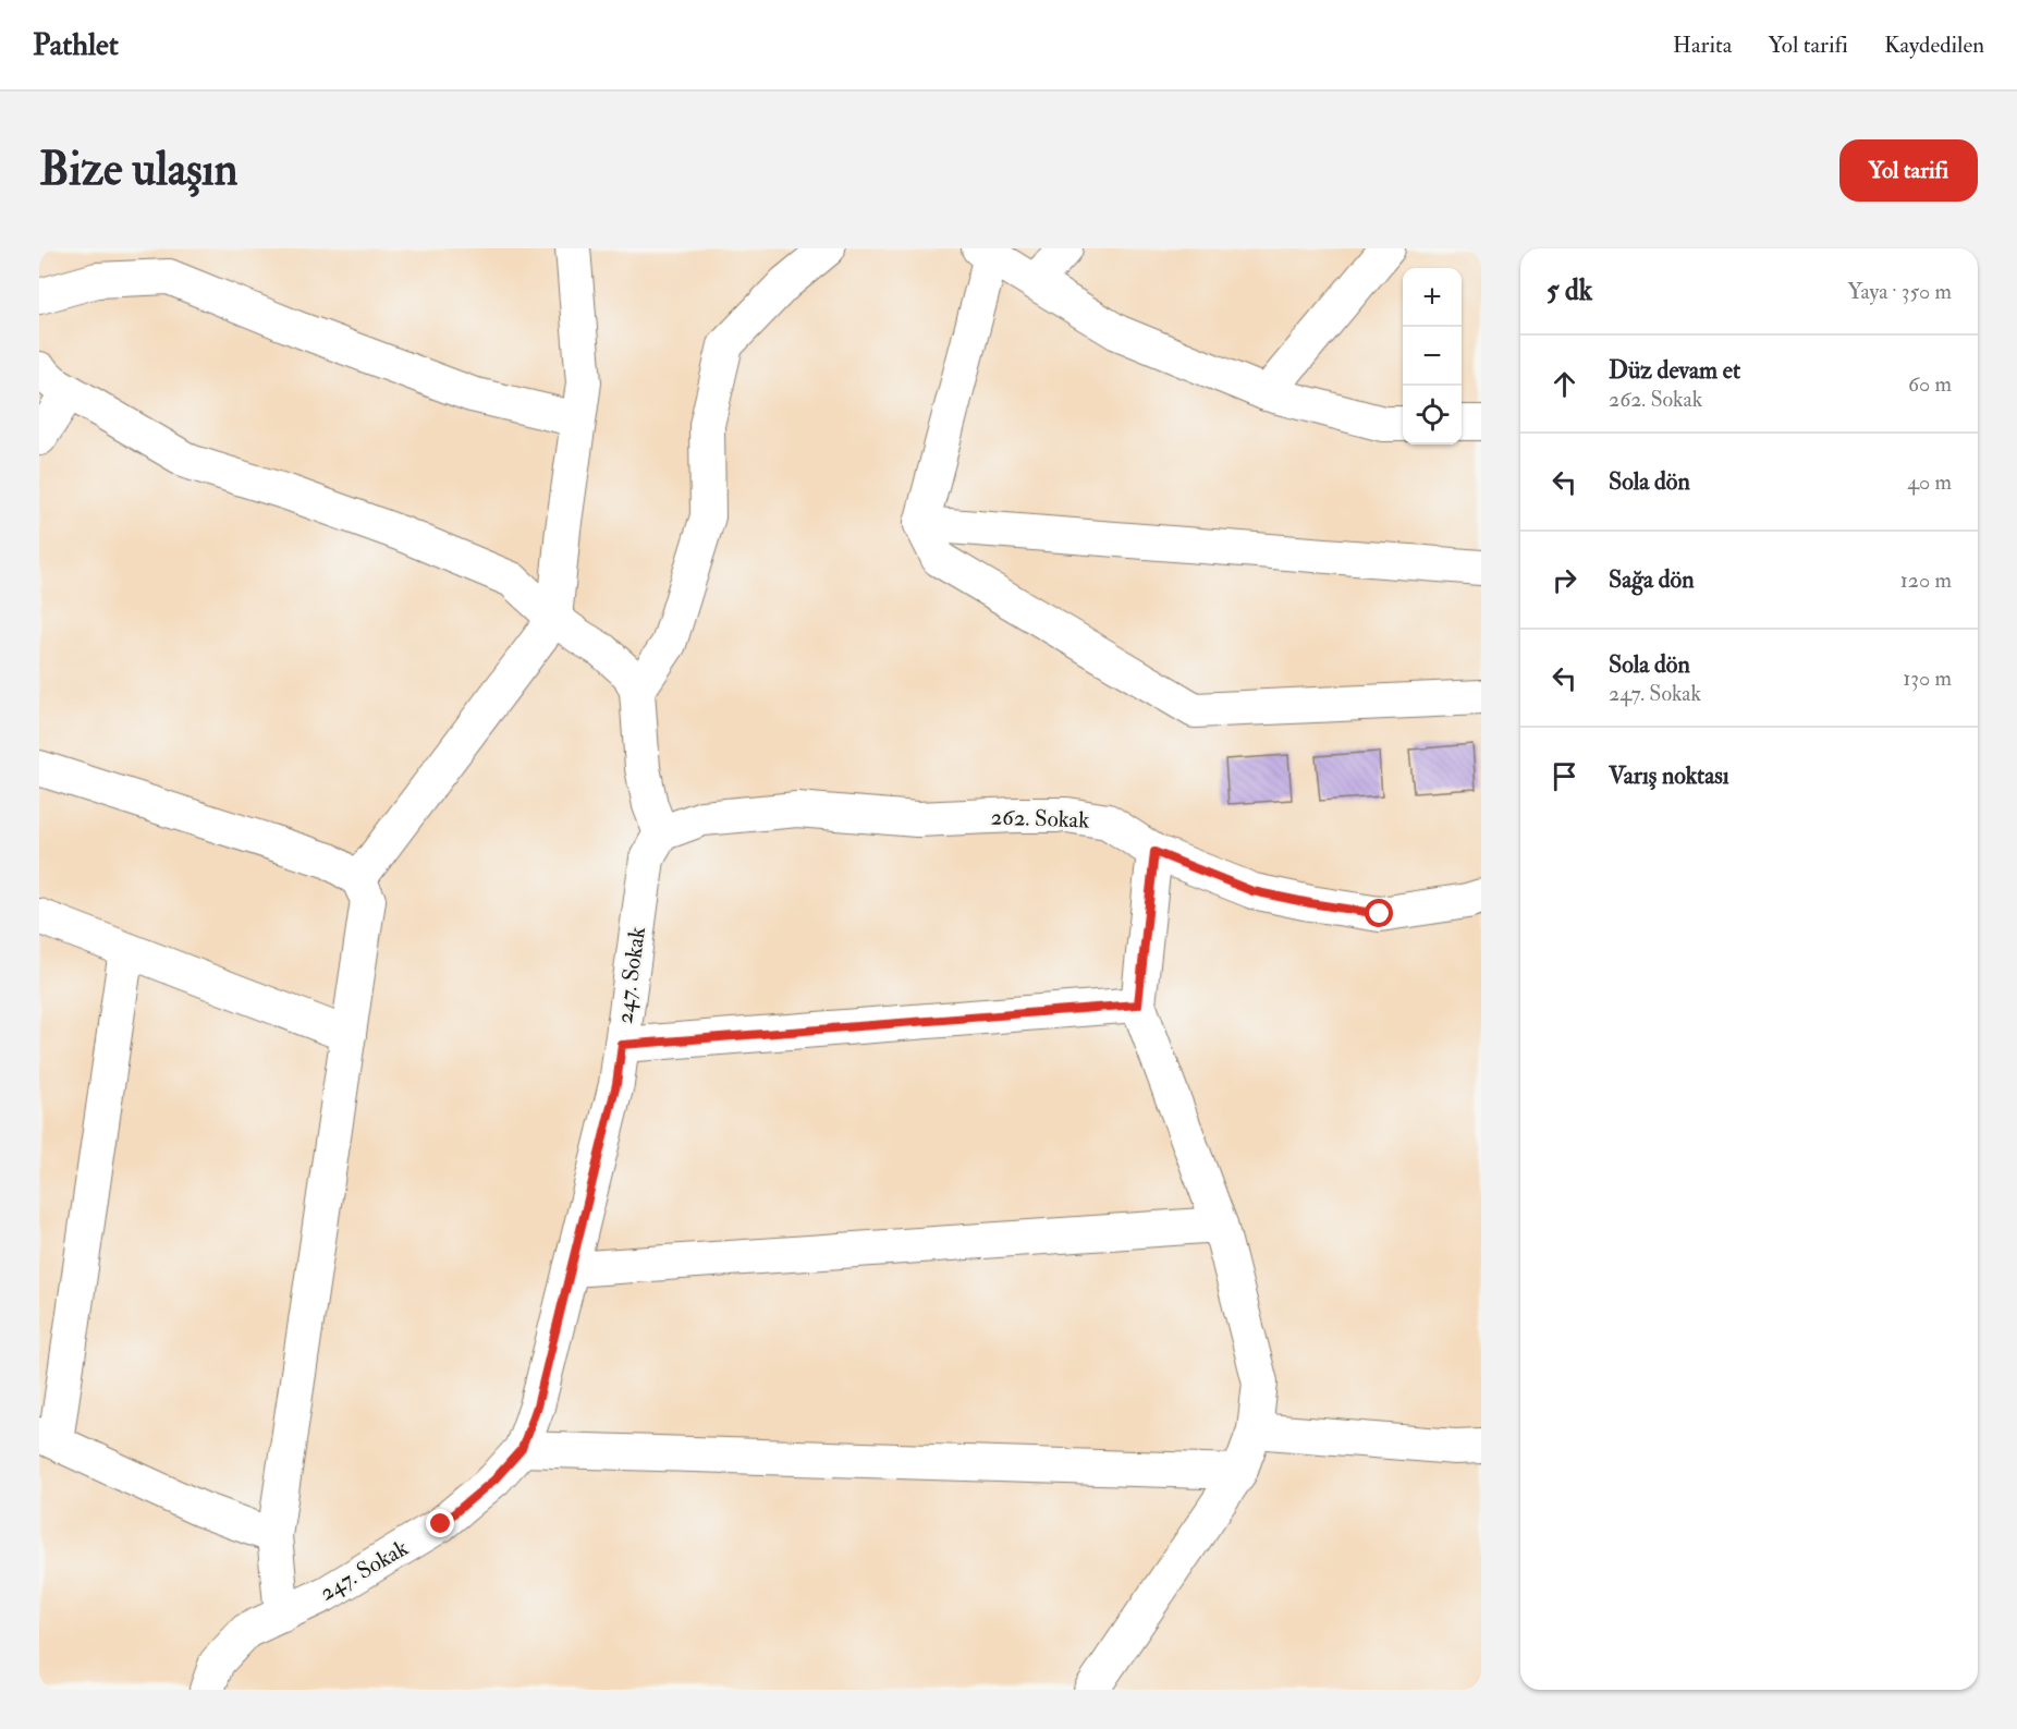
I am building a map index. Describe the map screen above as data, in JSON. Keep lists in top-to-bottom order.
{
  "streets": {
    "street": ["262. Sokak", "247. Sokak"]
  },
  "crossings": [
    ["262. Sokak", "247. Sokak"]
  ],
  "page": {
    "header": "Pathlet",
    "nav": ["Harita", "Yol tarifi", "Kaydedilen"],
    "buttons": "Yol tarifi",
    "title": "Bize ulaşın",
    "heading": ["5 dk", "Yaya · 350 m"],
    "map_buttons": ["+", "−"],
    "list": [
      ["Düz devam et", "262. Sokak", "60 m"],
      ["Sola dön", "40 m"],
      ["Sağa dön", "120 m"],
      ["Sola dön", "247. Sokak", "130 m"],
      "Varış noktası"
    ]
  }
}
